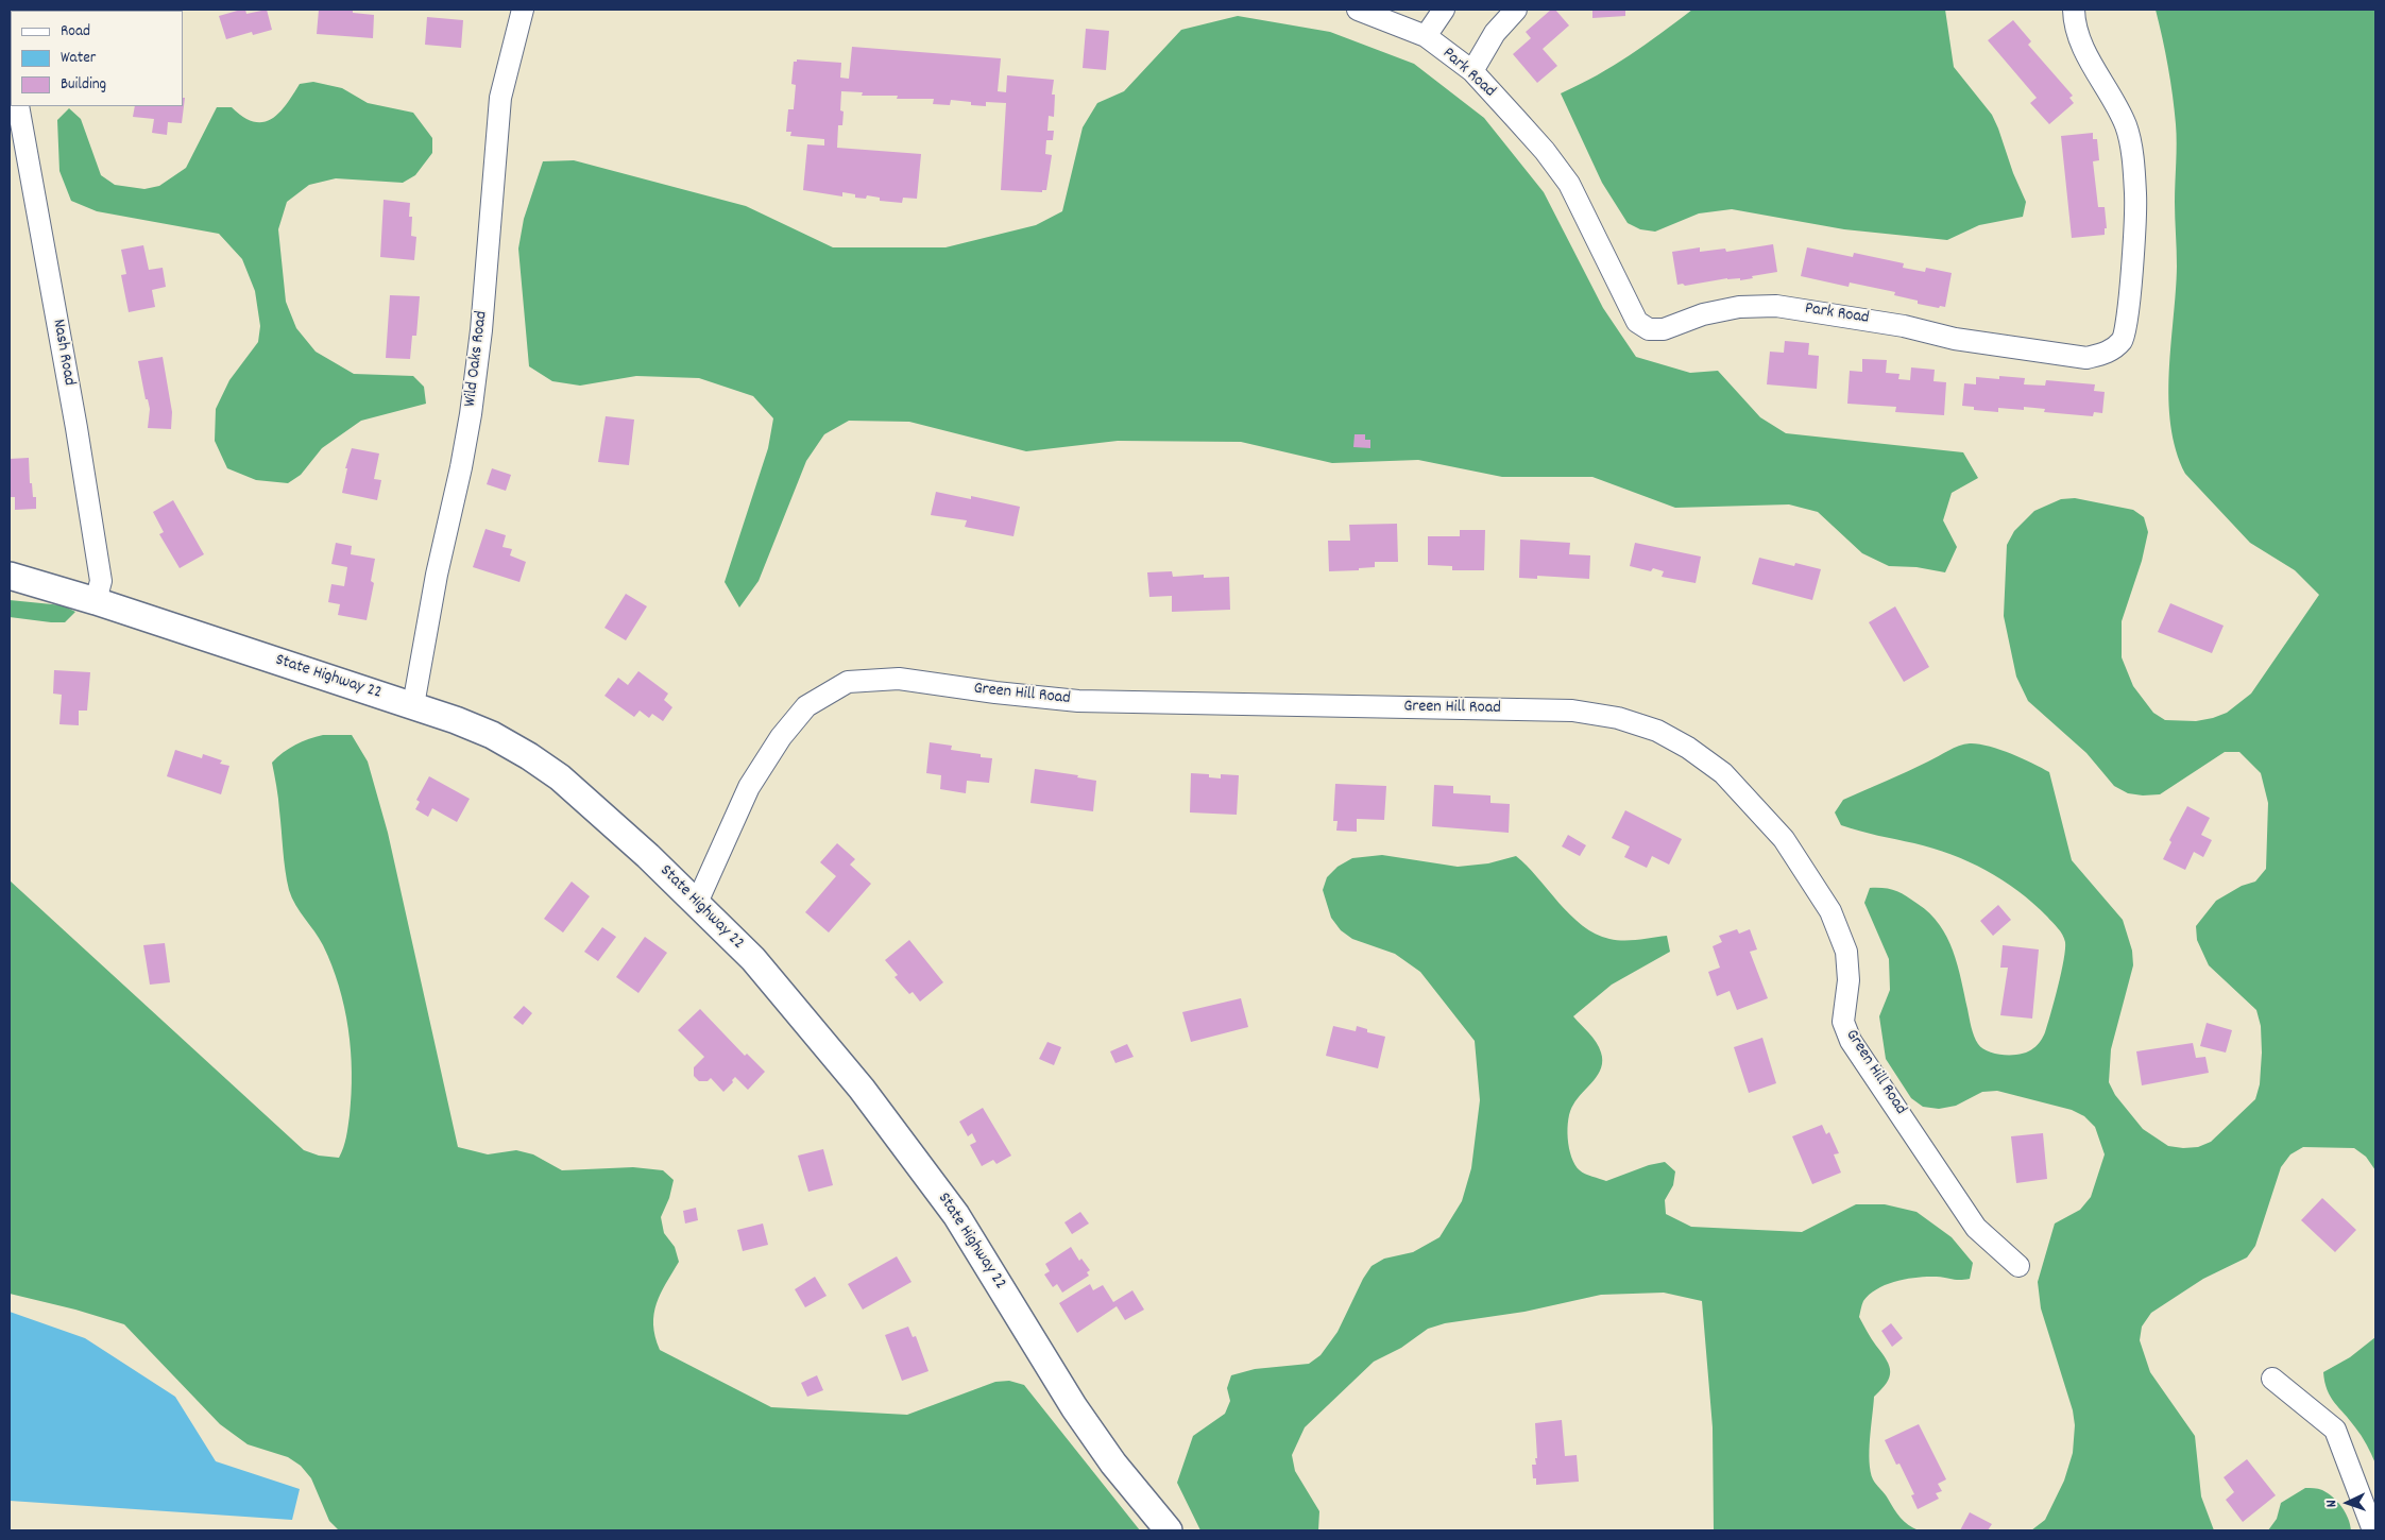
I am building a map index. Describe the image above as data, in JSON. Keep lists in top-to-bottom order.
{
  "streets": {
    "main road": ["State Highway 22"],
    "street": [
      "Park Road",
      "Nash Road",
      "Wild Oaks Road",
      "Green Hill Road"
    ]
  },
  "crossings": [
    ["Nash Road", "State Highway 22"],
    ["Wild Oaks Road", "State Highway 22"],
    ["State Highway 22", "Green Hill Road"]
  ],
  "legend": ["Road", "Water", "Building"],
  "north": "left"
}
